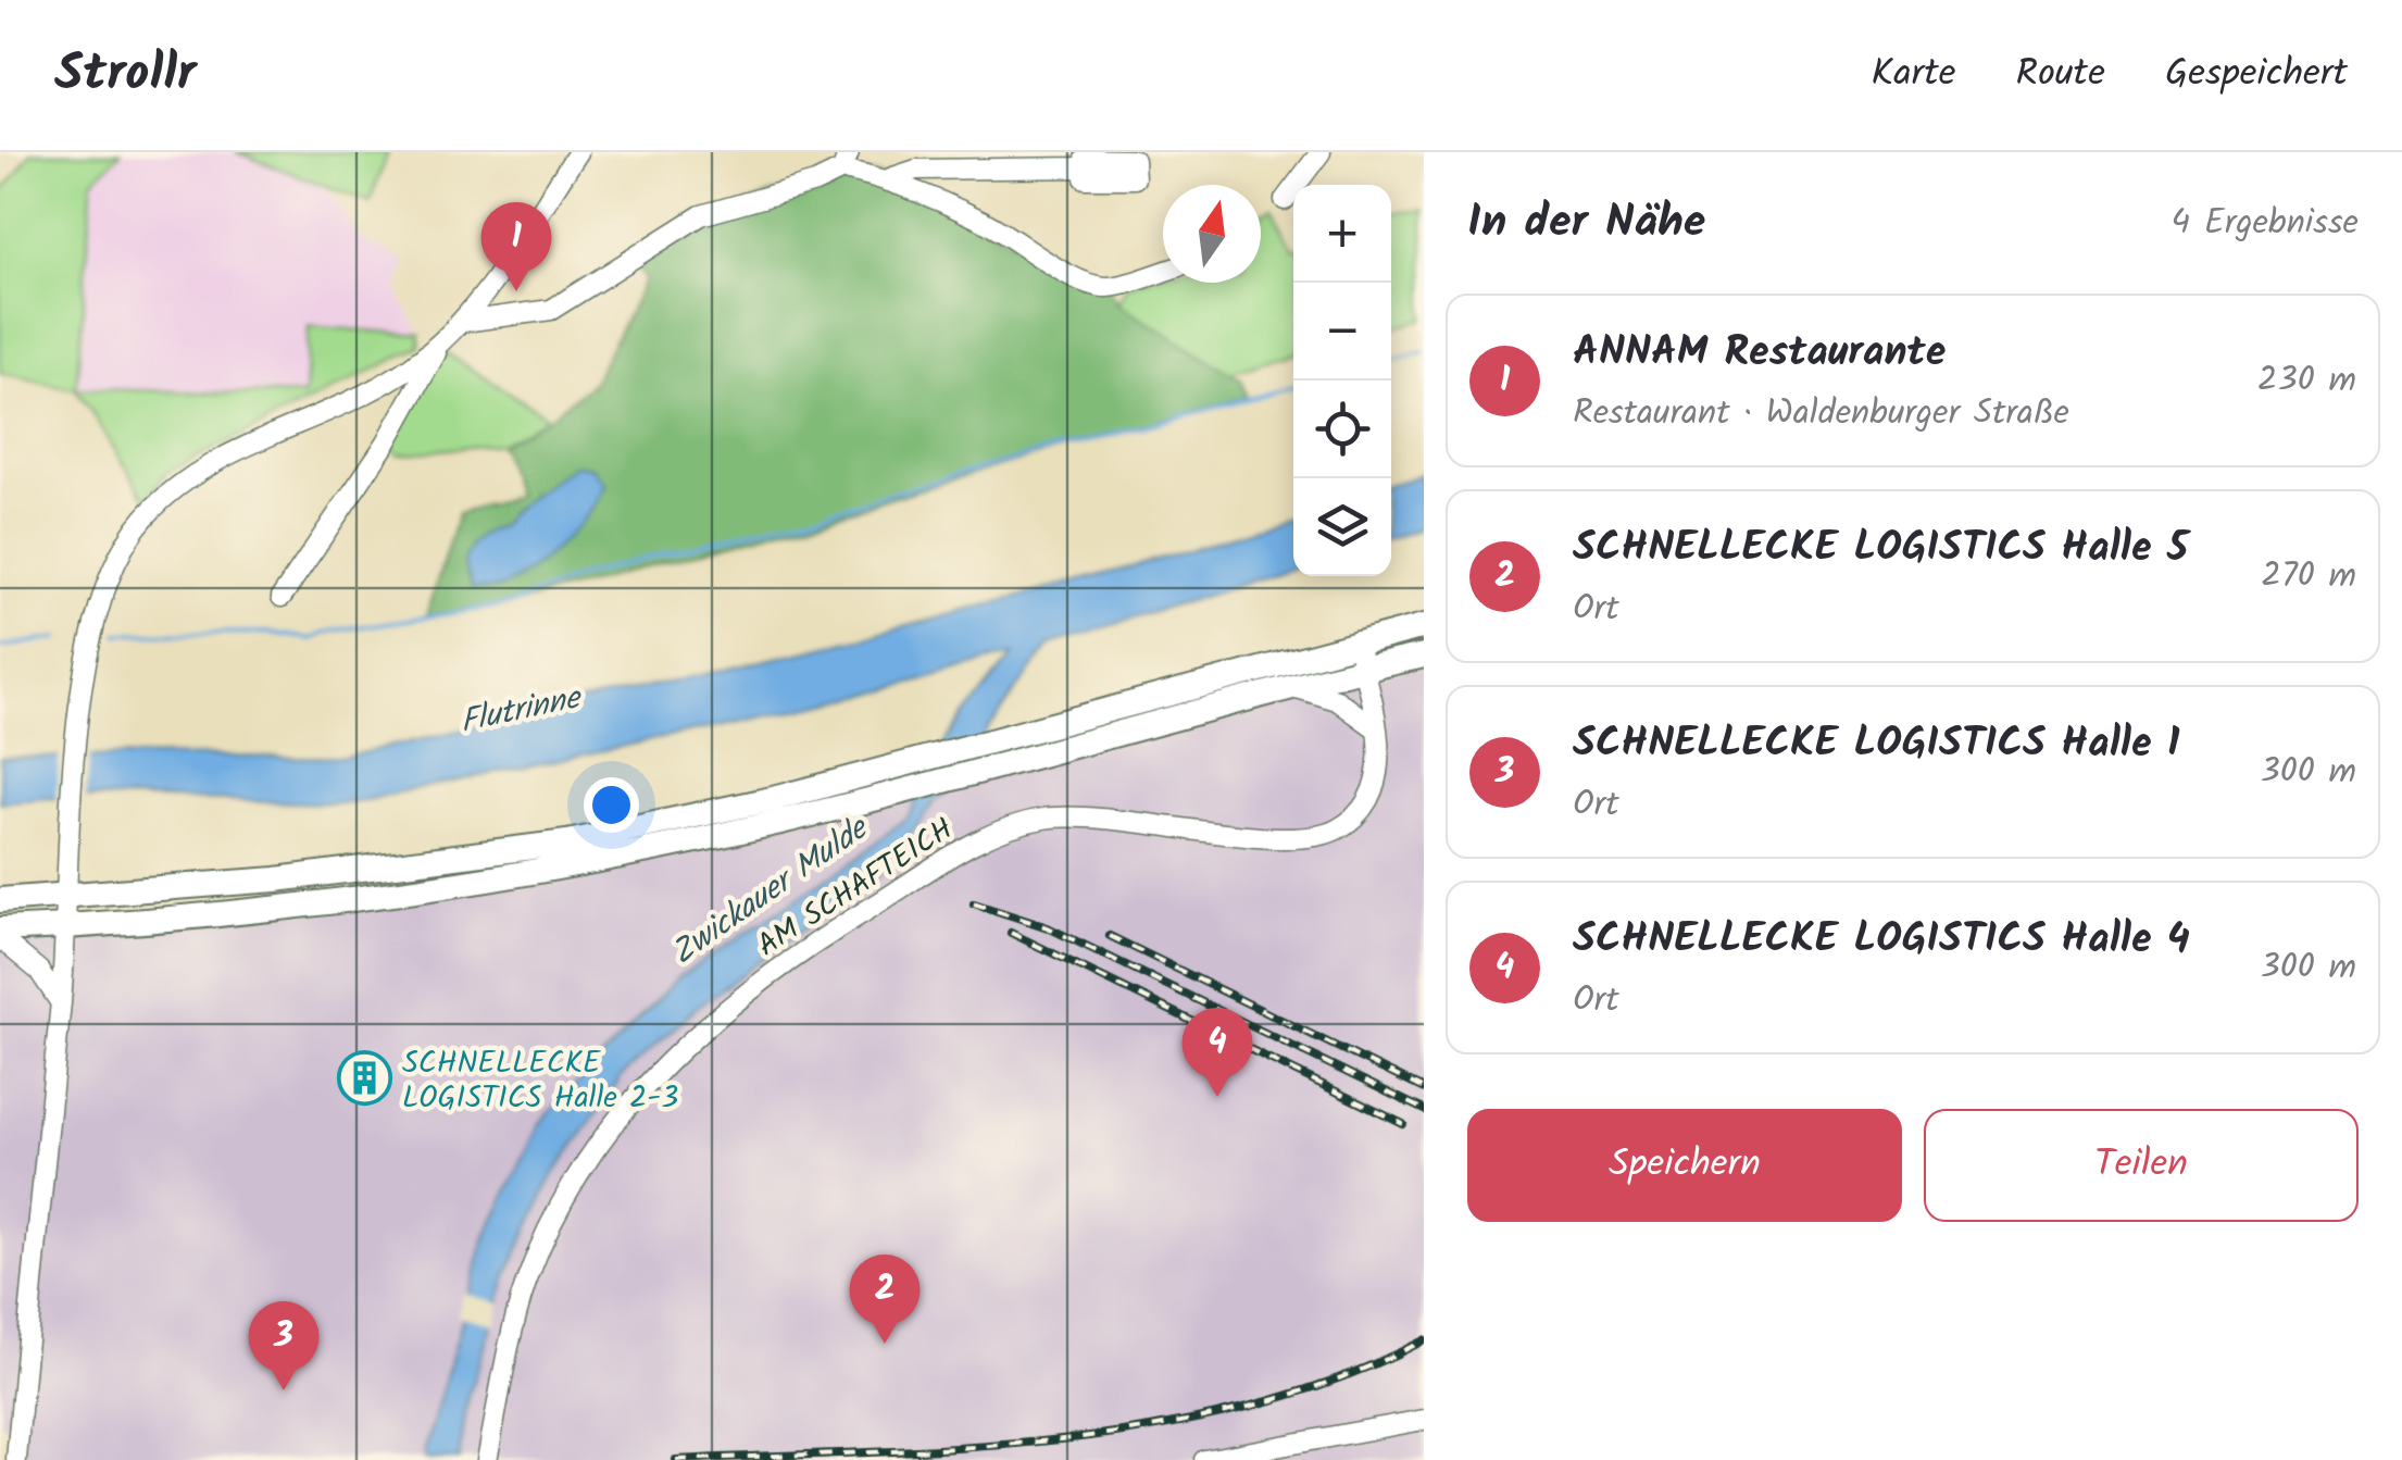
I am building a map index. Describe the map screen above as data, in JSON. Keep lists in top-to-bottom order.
{
  "streets": {
    "street": ["AM SCHAFTEICH"]
  },
  "water": ["Flutrinne", "Zwickauer Mulde"],
  "places": {
    "building": ["SCHNELLECKE LOGISTICS Halle 2-3"]
  },
  "north": "top",
  "page": {
    "header": "Strollr",
    "nav": ["Karte", "Route", "Gespeichert"],
    "heading": ["In der Nähe", "4 Ergebnisse"],
    "map_buttons": ["+", "−"],
    "pins": [
      "1",
      "4",
      "2",
      "3"
    ],
    "list": [
      {
        "mark": "1",
        "name": "ANNAM Restaurante",
        "note": "Restaurant · Waldenburger Straße",
        "value": "230 m"
      },
      {
        "mark": "2",
        "name": "SCHNELLECKE LOGISTICS Halle 5",
        "note": "Ort",
        "value": "270 m"
      },
      {
        "mark": "3",
        "name": "SCHNELLECKE LOGISTICS Halle 1",
        "note": "Ort",
        "value": "300 m"
      },
      {
        "mark": "4",
        "name": "SCHNELLECKE LOGISTICS Halle 4",
        "note": "Ort",
        "value": "300 m"
      }
    ],
    "buttons": ["Speichern", "Teilen"]
  }
}
